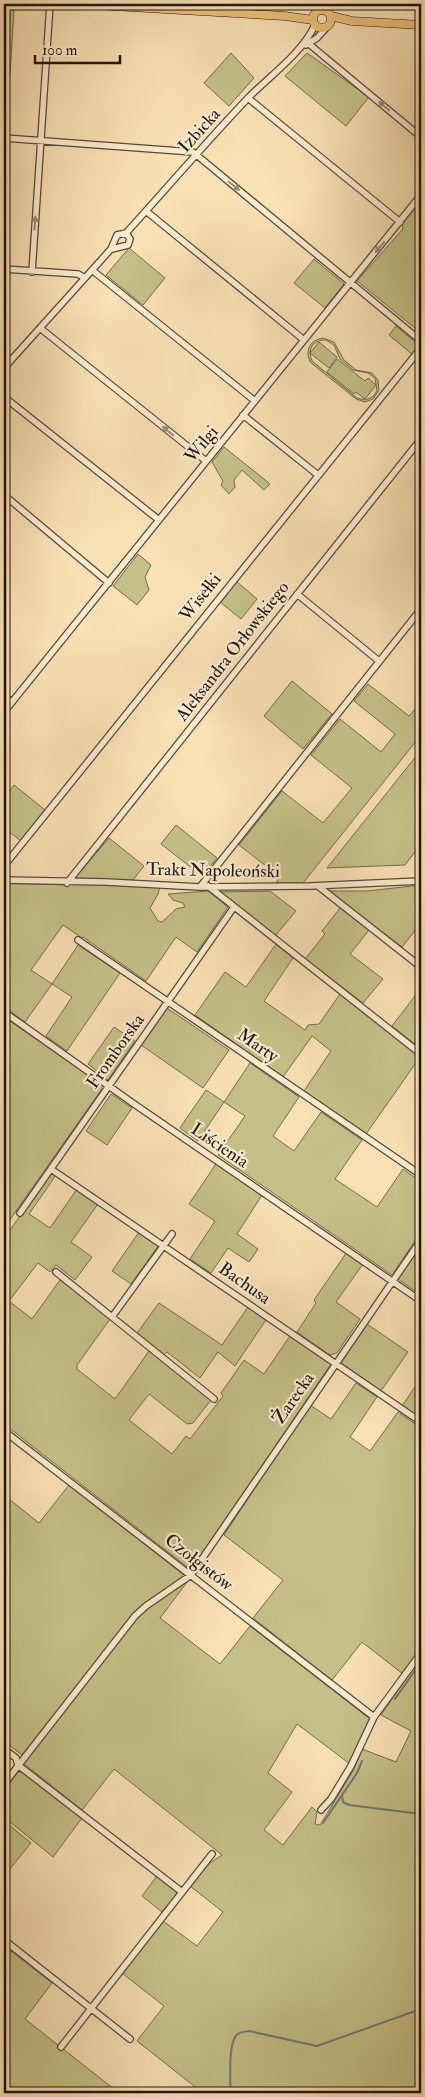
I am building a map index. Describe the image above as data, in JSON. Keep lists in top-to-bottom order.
{
  "streets": {
    "street": [
      "Izbicka",
      "Wilgi",
      "Wisełki",
      "Aleksandra Orłowskiego",
      "Trakt Napoleoński",
      "Marty",
      "Fromborska",
      "Liścienia",
      "Bachusa",
      "Żarecka",
      "Czołgistów"
    ]
  },
  "crossings": [
    ["Aleksandra Orłowskiego", "Trakt Napoleoński"],
    ["Marty", "Fromborska"],
    ["Fromborska", "Liścienia"],
    ["Fromborska", "Bachusa"],
    ["Liścienia", "Żarecka"],
    ["Bachusa", "Żarecka"],
    ["Żarecka", "Czołgistów"]
  ],
  "scale_bar": "100 m"
}
